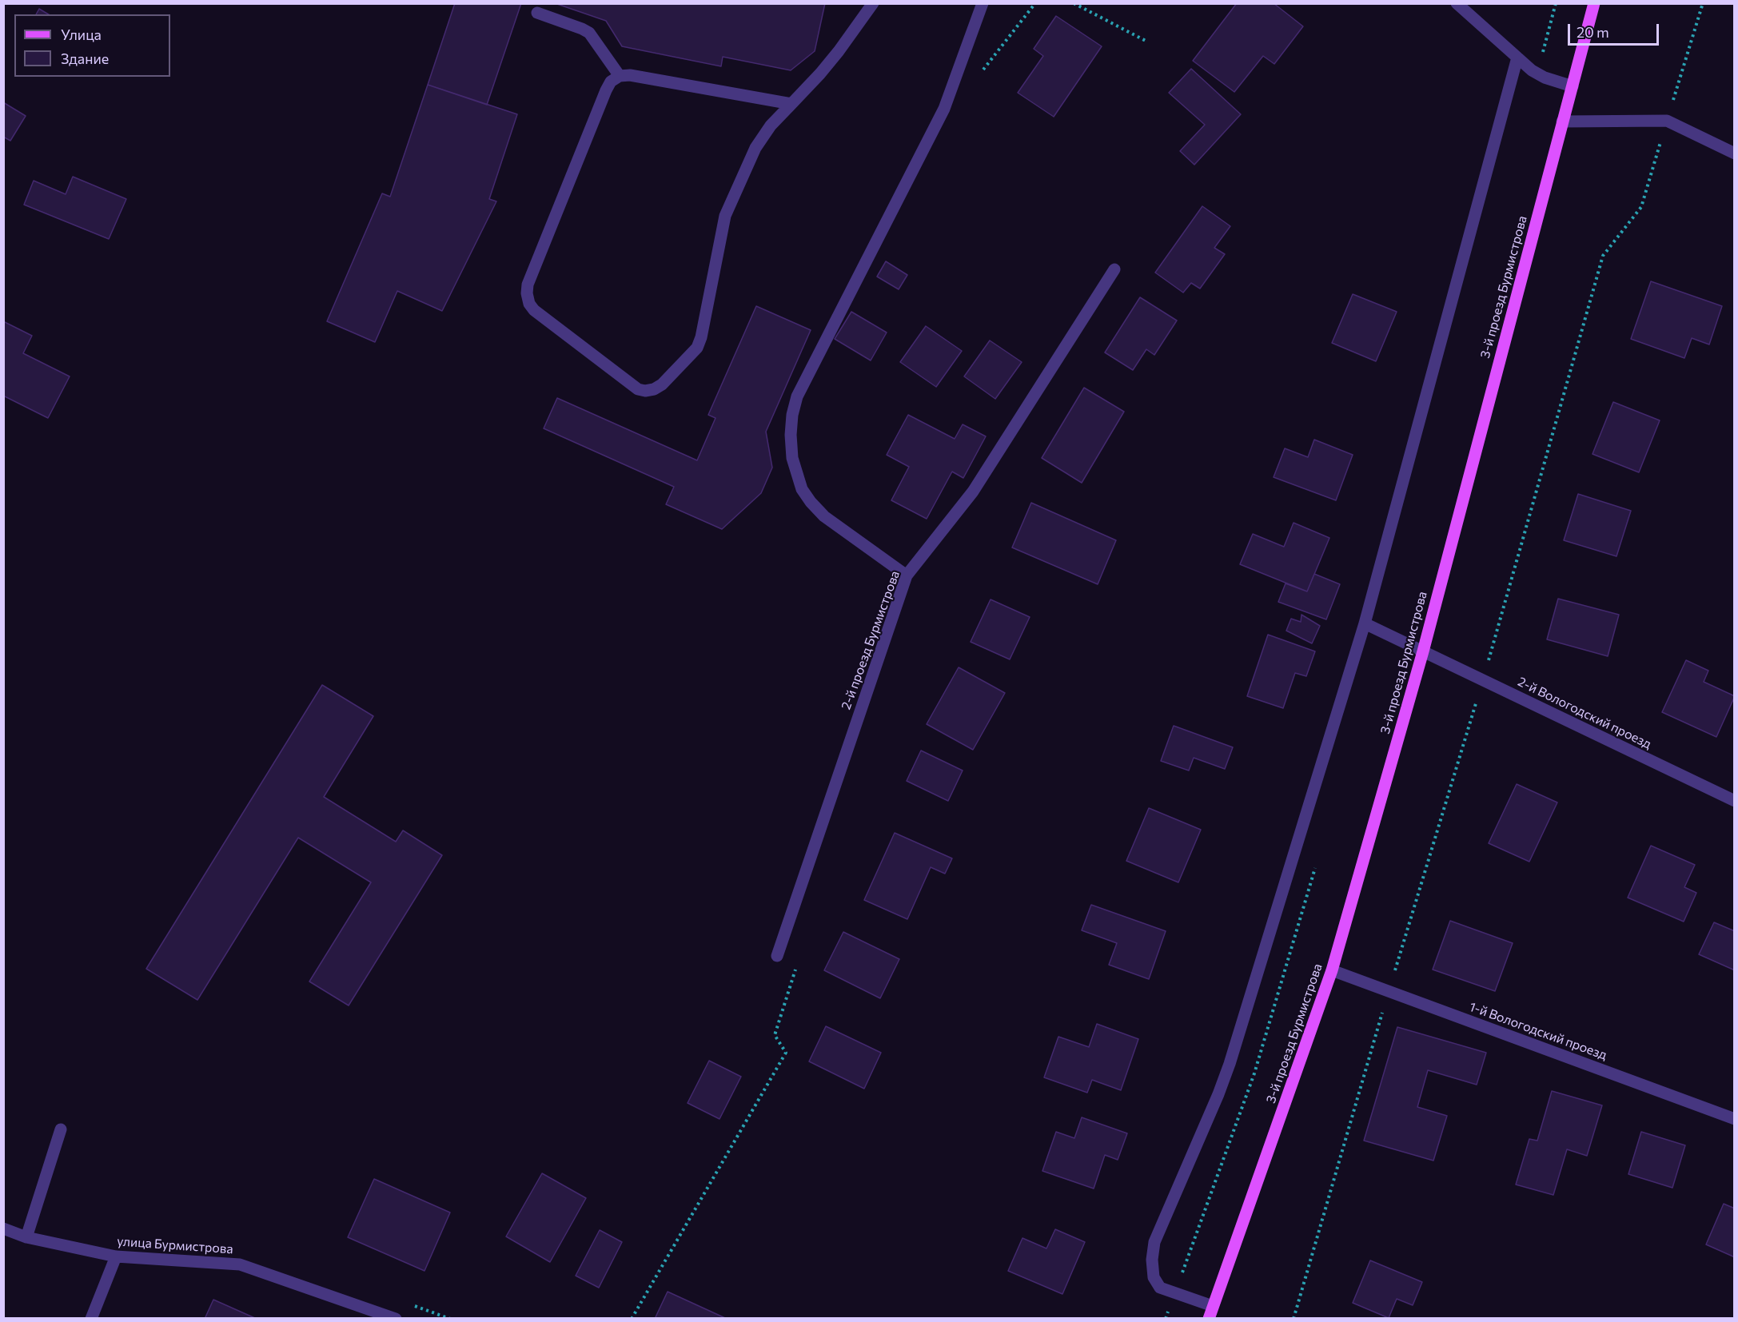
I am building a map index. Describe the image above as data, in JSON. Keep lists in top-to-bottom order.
{
  "streets": {
    "main road": ["3-й проезд Бурмистрова"],
    "street": [
      "2-й проезд Бурмистрова",
      "2-й Вологодский проезд",
      "1-й Вологодский проезд",
      "улица Бурмистрова"
    ]
  },
  "crossings": [
    ["3-й проезд Бурмистрова", "2-й Вологодский проезд"],
    ["3-й проезд Бурмистрова", "1-й Вологодский проезд"]
  ],
  "legend": ["Улица", "Здание"],
  "scale_bar": "20 m"
}
